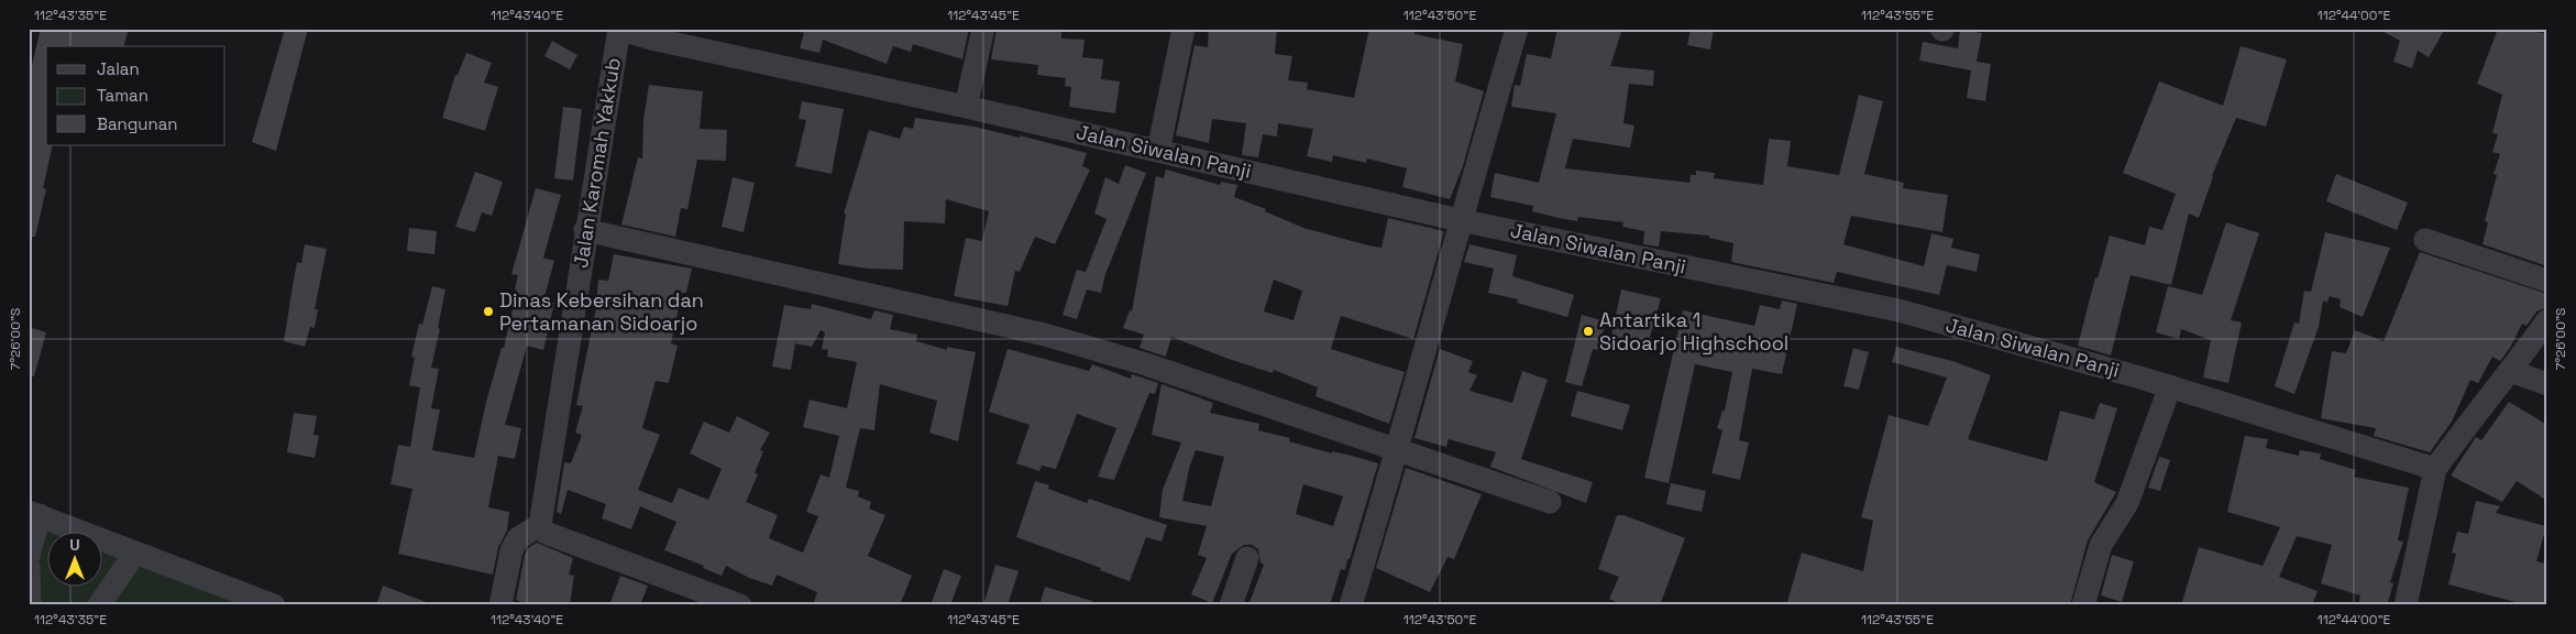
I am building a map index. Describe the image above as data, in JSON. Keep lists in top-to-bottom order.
{
  "streets": {
    "street": ["Jalan Siwalan Panji", "Jalan Karomah Yakkub"]
  },
  "crossings": [
    ["Jalan Siwalan Panji", "Jalan Karomah Yakkub"]
  ],
  "places": ["Dinas Kebersihan dan Pertamanan Sidoarjo", "Antartika 1 Sidoarjo Highschool"],
  "legend": ["Jalan", "Taman", "Bangunan"],
  "north": "top",
  "coordinates": [
    "112°43'35\"E",
    "112°43'40\"E",
    "112°43'45\"E",
    "112°43'50\"E",
    "112°43'55\"E",
    "112°44'00\"E",
    "7°26'00\"S"
  ]
}
